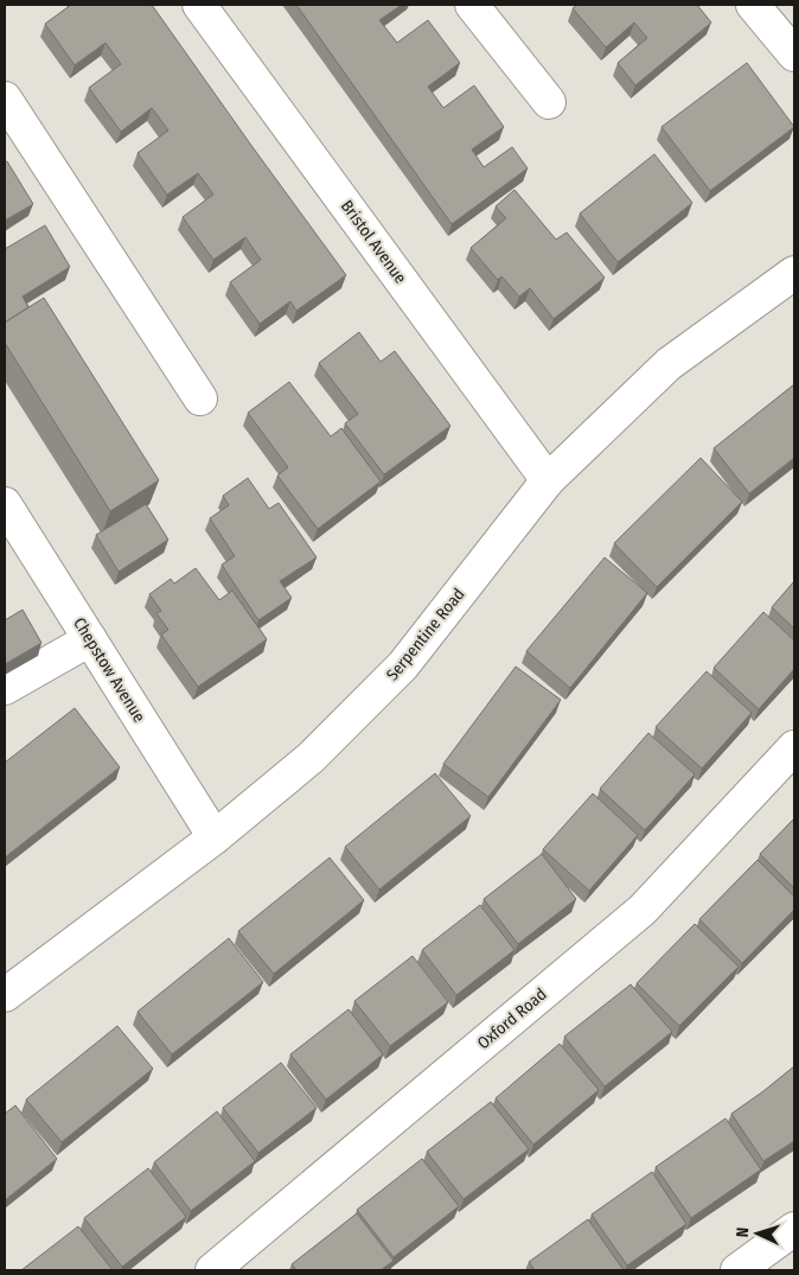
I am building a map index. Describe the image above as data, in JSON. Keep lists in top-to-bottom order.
{
  "streets": {
    "street": [
      "Bristol Avenue",
      "Serpentine Road",
      "Chepstow Avenue",
      "Oxford Road"
    ]
  },
  "crossings": [
    ["Bristol Avenue", "Serpentine Road"],
    ["Serpentine Road", "Chepstow Avenue"]
  ],
  "north": "left"
}
